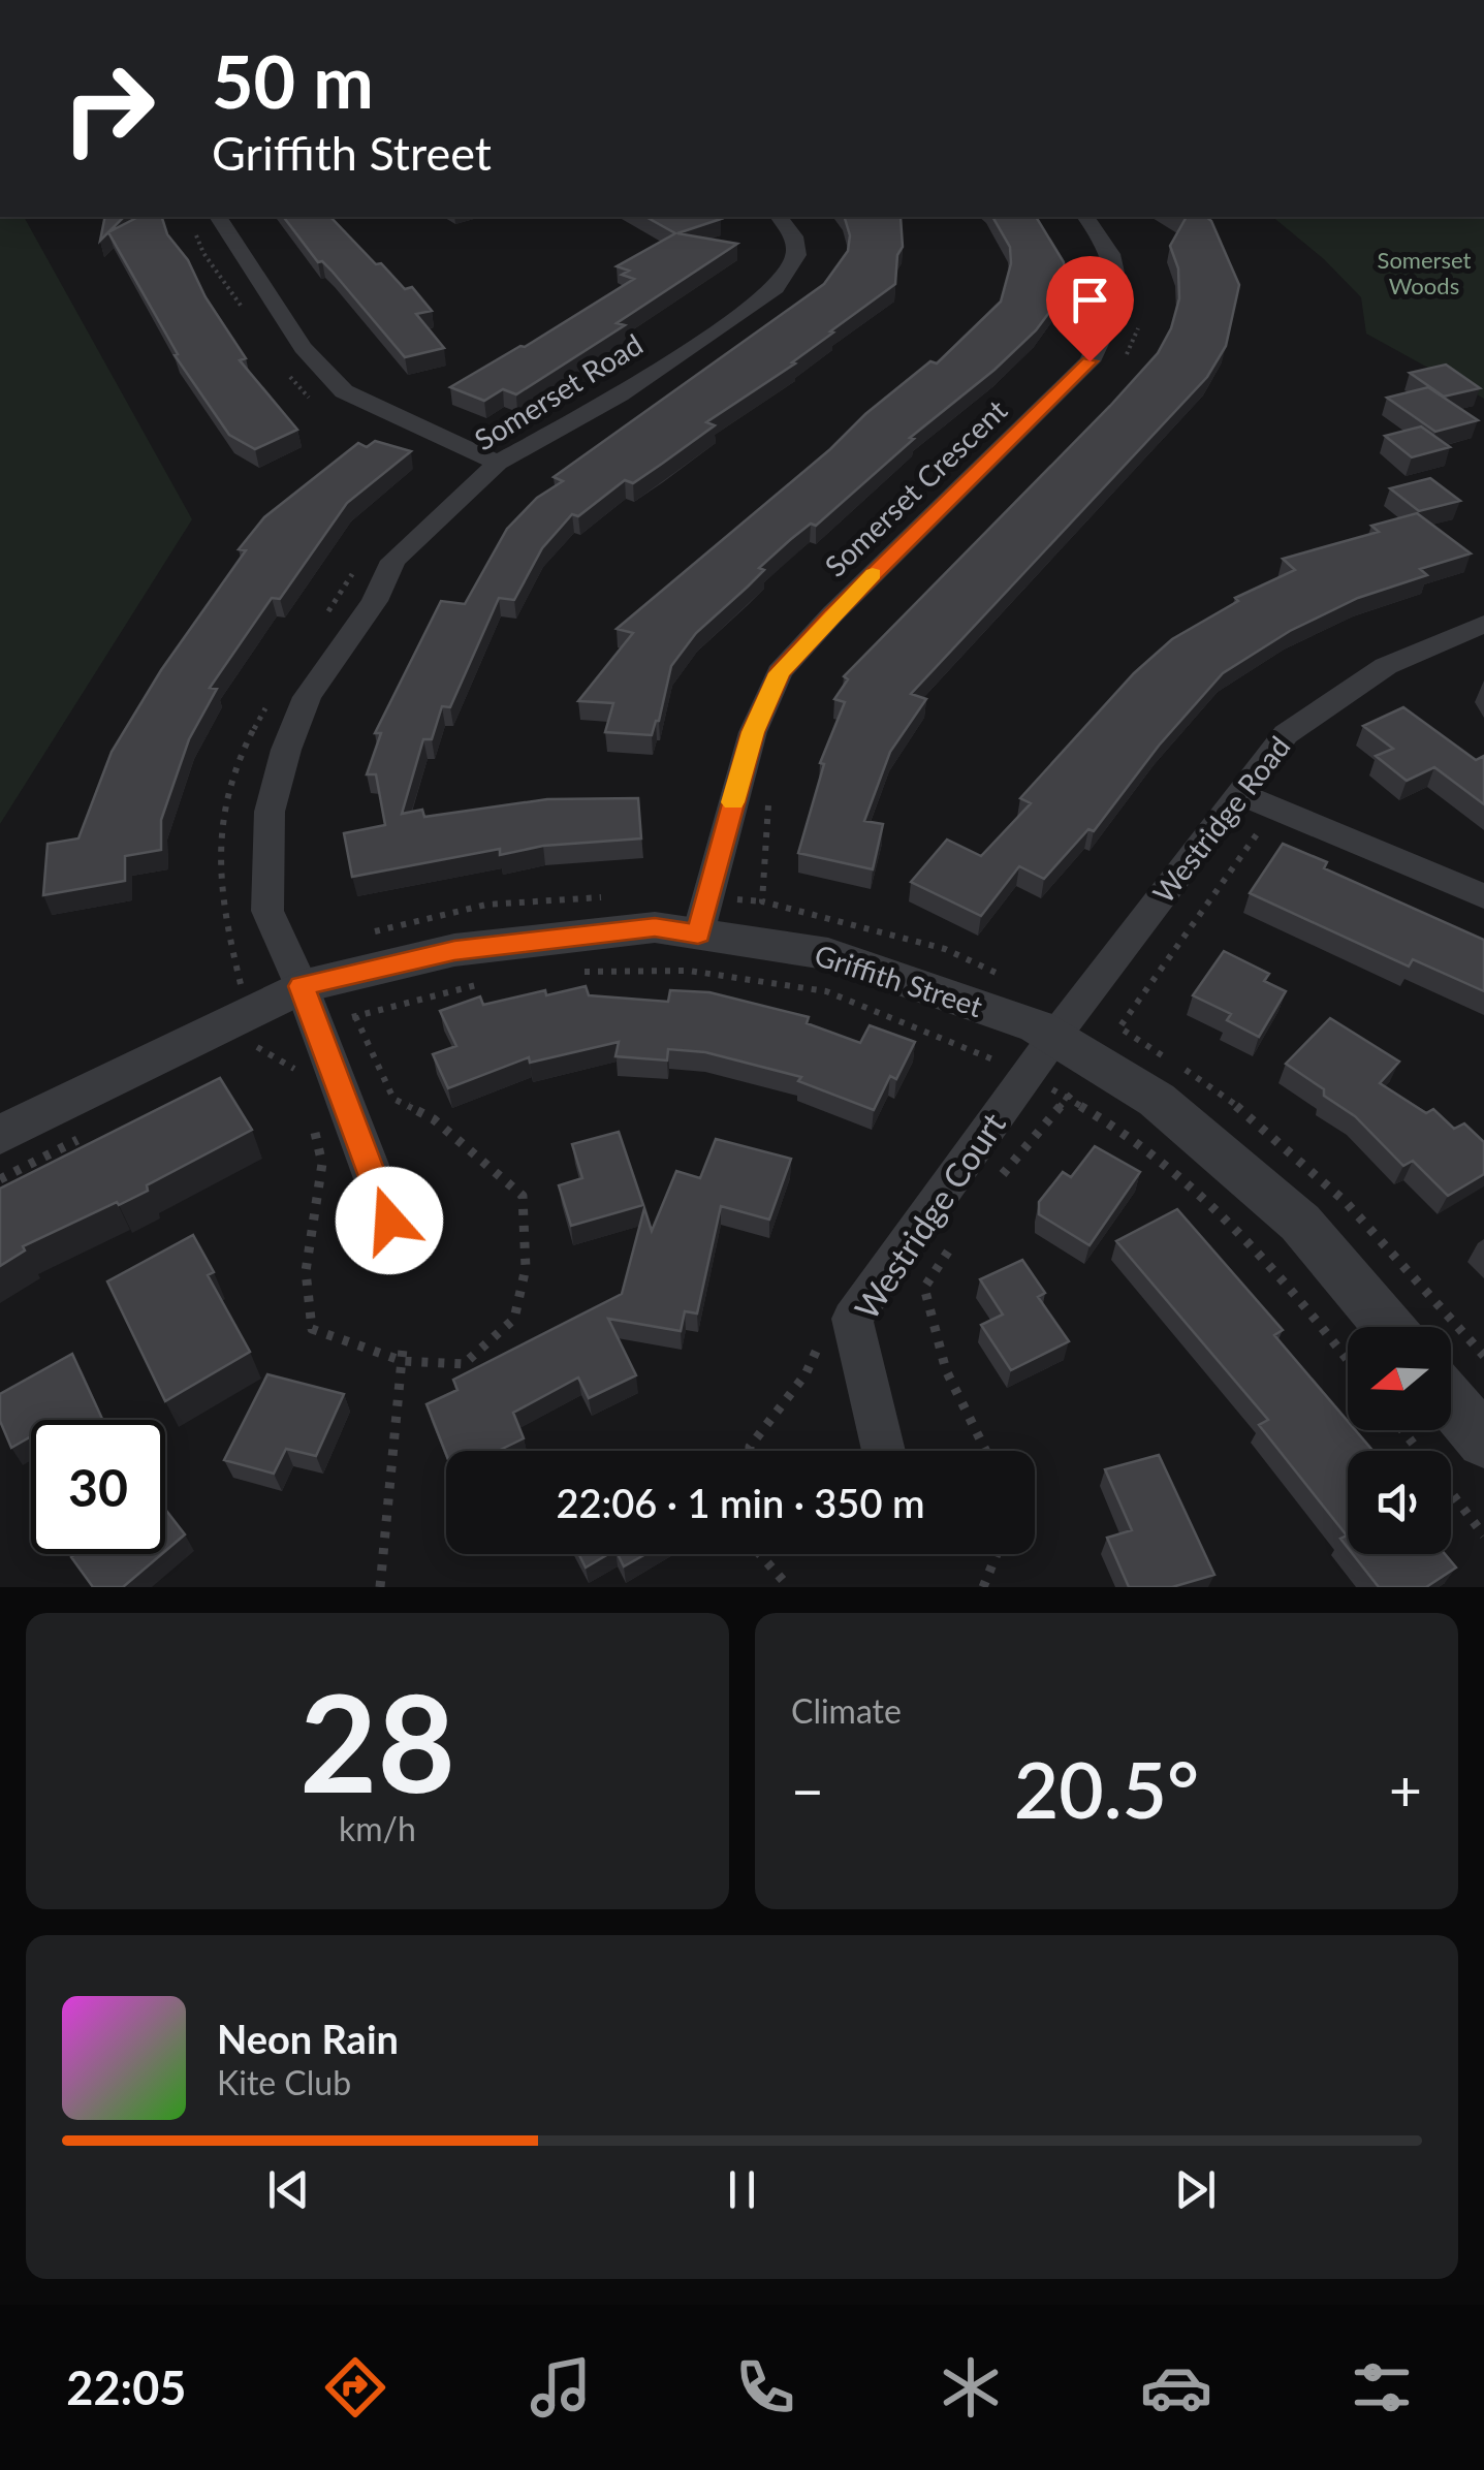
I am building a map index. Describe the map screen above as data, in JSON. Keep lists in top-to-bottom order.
{
  "streets": {
    "street": [
      "Somerset Road",
      "Somerset Crescent",
      "Westridge Road",
      "Griffith Street",
      "Westridge Court"
    ]
  },
  "crossings": [
    ["Somerset Road", "Griffith Street"],
    ["Somerset Crescent", "Griffith Street"],
    ["Westridge Road", "Griffith Street"],
    ["Westridge Road", "Westridge Court"],
    ["Griffith Street", "Westridge Court"]
  ],
  "parks": ["Somerset Woods"],
  "north": "left",
  "page": {
    "turn": ["50 m", "Griffith Street"],
    "limit": "30",
    "trip": "22:06 · 1 min · 350 m",
    "tile": [
      ["28", "km/h"],
      "Climate"
    ],
    "heat": ["−", "20.5°", "+"],
    "song": ["Neon Rain", "Kite Club"],
    "tabs": "22:05"
  }
}
